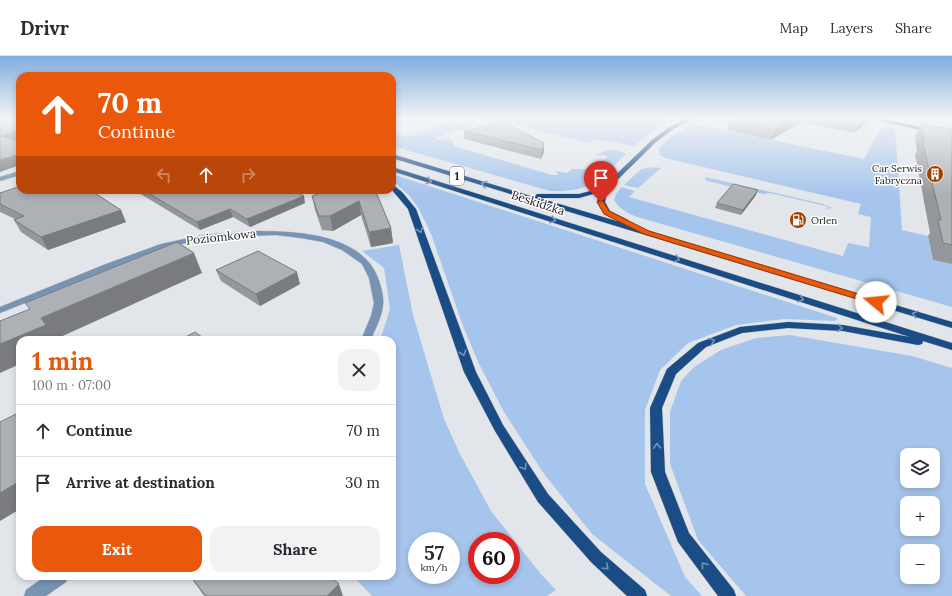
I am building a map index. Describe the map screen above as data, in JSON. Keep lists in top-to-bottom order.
{
  "streets": {
    "main road": ["1", "Beskidzka"],
    "street": ["Poziomkowa"]
  },
  "places": {
    "building": ["Car Serwis Fabryczna"],
    "fuel station": ["Orlen"]
  },
  "page": {
    "header": "Drivr",
    "nav": ["Map", "Layers", "Share"],
    "turn": ["70 m", "Continue"],
    "heading": ["1 min", "100 m · 07:00"],
    "list": [
      {
        "name": "Continue",
        "value": "70 m"
      },
      {
        "name": "Arrive at destination",
        "value": "30 m"
      }
    ],
    "map_buttons": ["+", "−"],
    "buttons": ["Exit", "Share"],
    "speed": "57 km/h",
    "limit": "60"
  }
}
